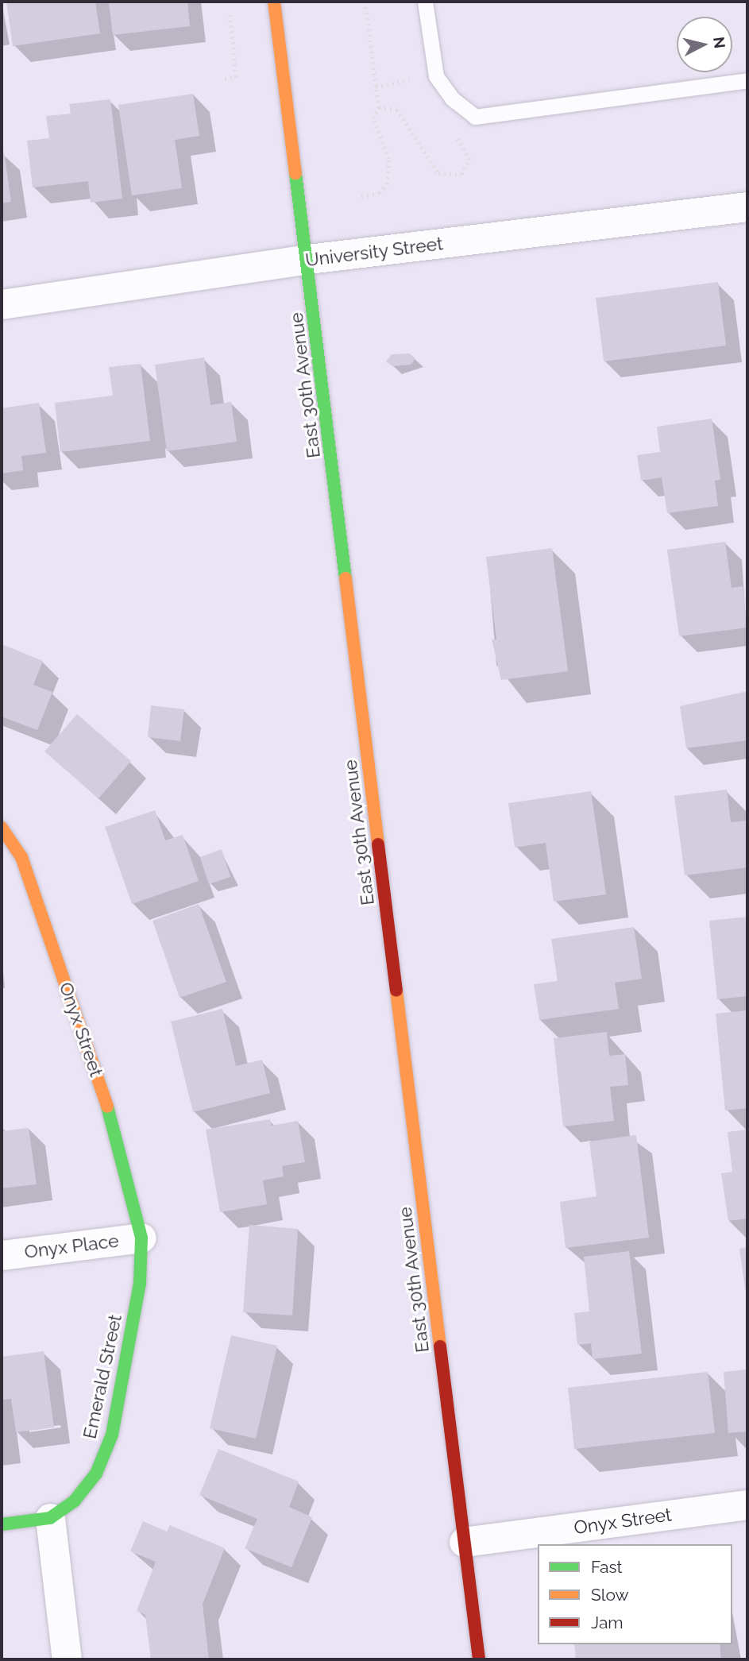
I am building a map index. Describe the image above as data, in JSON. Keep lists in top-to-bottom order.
{
  "streets": {
    "main road": ["East 30th Avenue", "Onyx Street", "Emerald Street"],
    "street": ["University Street", "Onyx Place"]
  },
  "crossings": [
    ["University Street", "East 30th Avenue"],
    ["East 30th Avenue", "Onyx Street"],
    ["Onyx Street", "Onyx Place"],
    ["Onyx Street", "Emerald Street"],
    ["Onyx Place", "Emerald Street"]
  ],
  "legend": ["Fast", "Slow", "Jam"],
  "north": "right"
}
